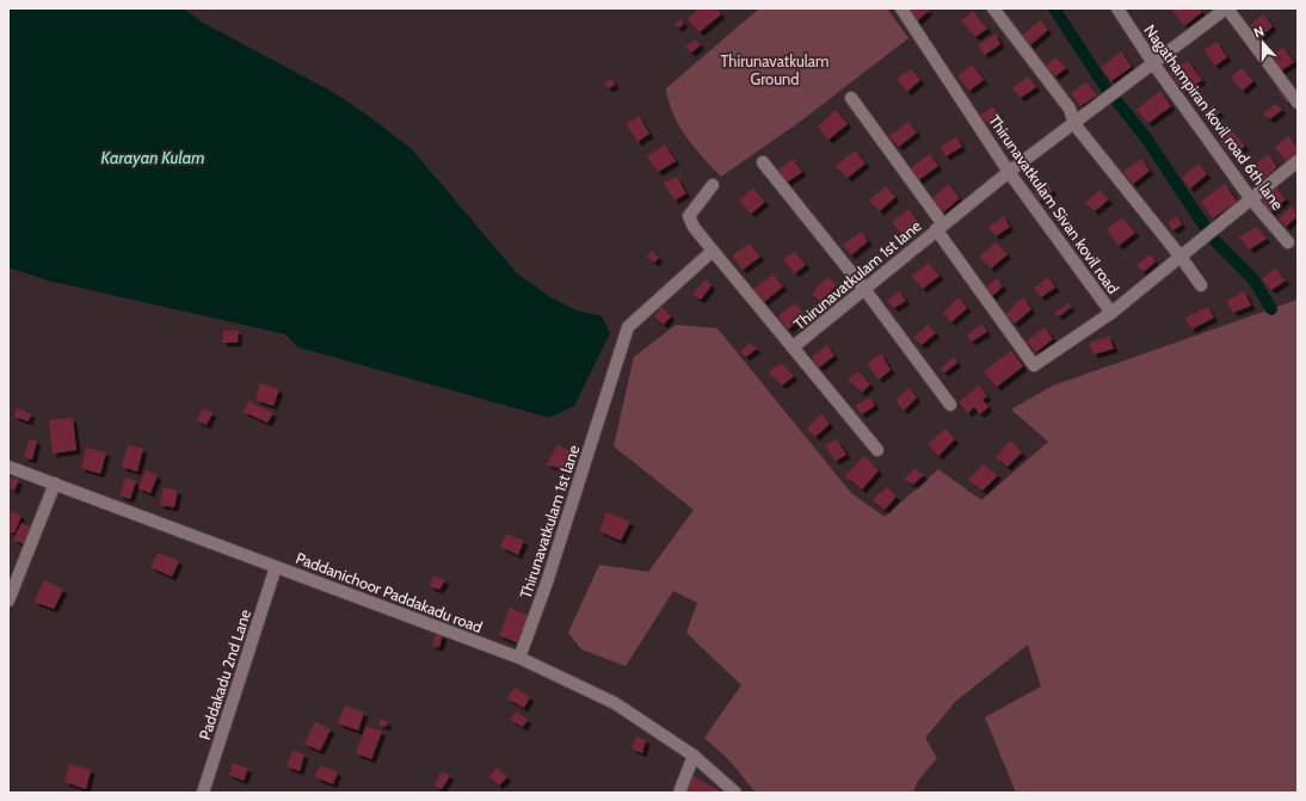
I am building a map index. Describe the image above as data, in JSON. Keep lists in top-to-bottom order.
{
  "streets": {
    "street": [
      "Nagathampiran kovil road 6th lane",
      "Thirunavatkulam Sivan kovil road",
      "Thirunavatkulam 1st lane",
      "Paddanichoor Paddakadu road",
      "Paddakadu 2nd Lane"
    ]
  },
  "crossings": [
    ["Nagathampiran kovil road 6th lane", "Thirunavatkulam Sivan kovil road"],
    ["Nagathampiran kovil road 6th lane", "Thirunavatkulam 1st lane"],
    ["Thirunavatkulam Sivan kovil road", "Thirunavatkulam 1st lane"],
    ["Thirunavatkulam 1st lane", "Paddanichoor Paddakadu road"],
    ["Paddanichoor Paddakadu road", "Paddakadu 2nd Lane"]
  ],
  "water": ["Karayan Kulam"],
  "parks": ["Thirunavatkulam Ground"],
  "north": "top"
}
